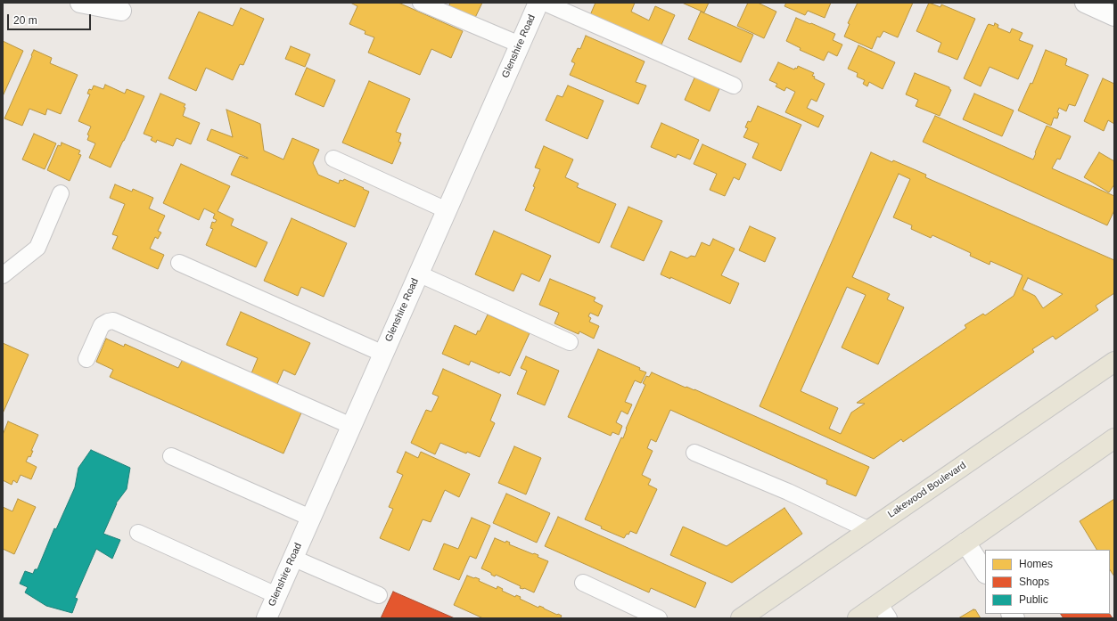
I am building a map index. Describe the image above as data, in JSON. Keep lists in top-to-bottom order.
{
  "streets": {
    "main road": ["Lakewood Boulevard"],
    "street": ["Glenshire Road"]
  },
  "legend": ["Homes", "Shops", "Public"],
  "scale_bar": "20 m"
}
